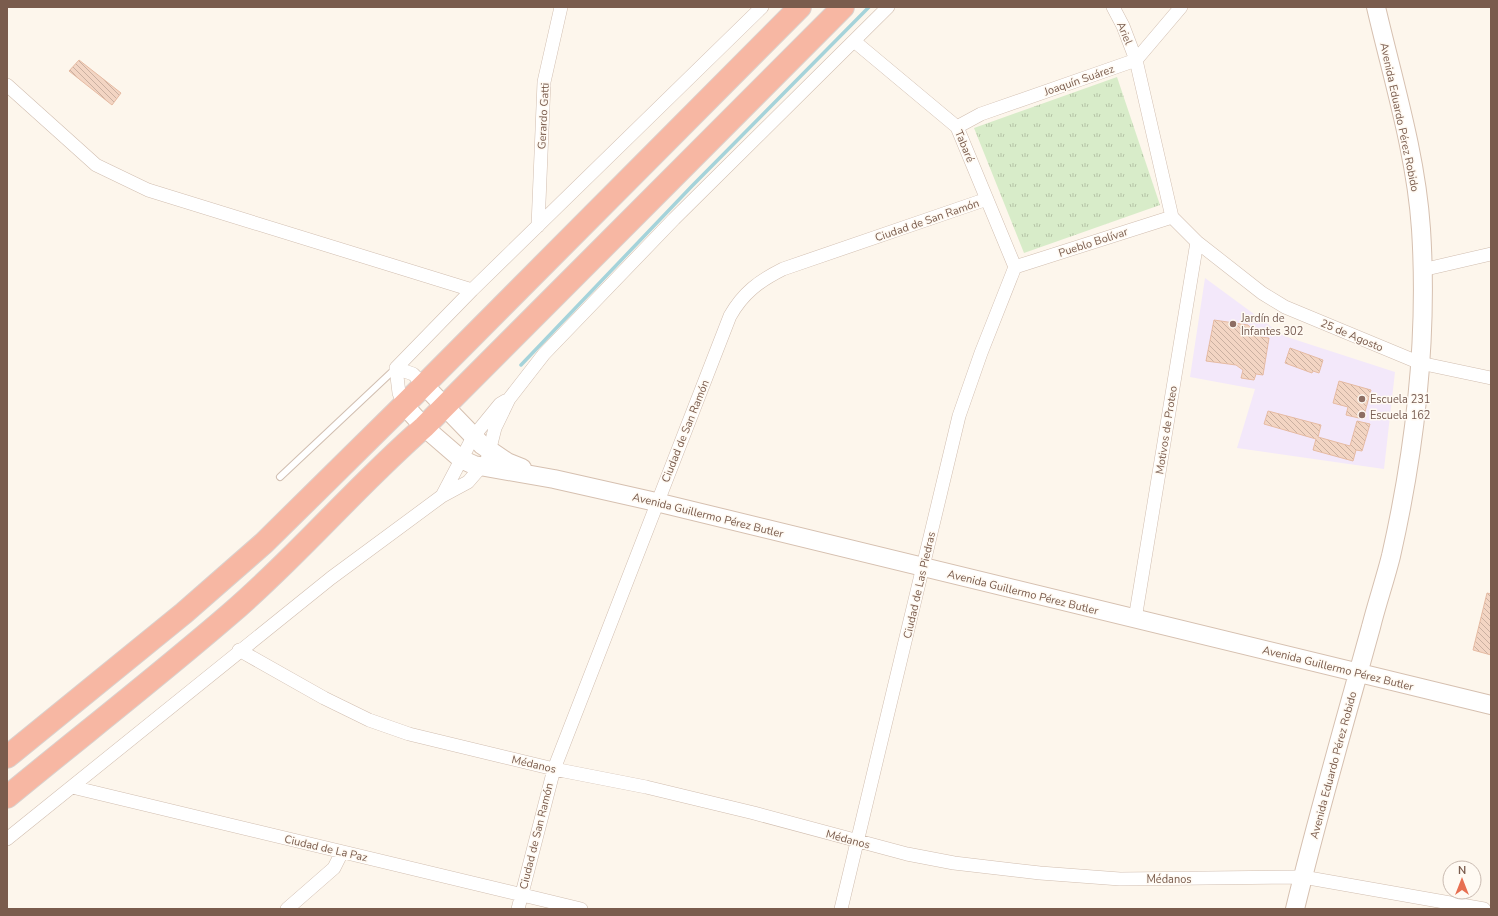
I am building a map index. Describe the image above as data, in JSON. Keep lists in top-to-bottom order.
{
  "streets": {
    "street": [
      "Ariel",
      "Joaquín Suárez",
      "Gerardo Gatti",
      "Avenida Eduardo Pérez Robido",
      "Tabaré",
      "Ciudad de San Ramón",
      "Pueblo Bolívar",
      "25 de Agosto",
      "Motivos de Proteo",
      "Avenida Guillermo Pérez Butler",
      "Ciudad de Las Piedras",
      "Médanos",
      "Ciudad de La Paz"
    ]
  },
  "crossings": [
    ["Ariel", "Joaquín Suárez"],
    ["Ariel", "Pueblo Bolívar"],
    ["Ariel", "25 de Agosto"],
    ["Joaquín Suárez", "Tabaré"],
    ["Avenida Eduardo Pérez Robido", "25 de Agosto"],
    ["Avenida Eduardo Pérez Robido", "Avenida Guillermo Pérez Butler"],
    ["Avenida Eduardo Pérez Robido", "Médanos"],
    ["Tabaré", "Ciudad de San Ramón"],
    ["Tabaré", "Pueblo Bolívar"],
    ["Tabaré", "Ciudad de Las Piedras"],
    ["Ciudad de San Ramón", "Avenida Guillermo Pérez Butler"],
    ["Ciudad de San Ramón", "Médanos"],
    ["Ciudad de San Ramón", "Ciudad de La Paz"],
    ["Pueblo Bolívar", "25 de Agosto"],
    ["Pueblo Bolívar", "Ciudad de Las Piedras"],
    ["25 de Agosto", "Motivos de Proteo"],
    ["Motivos de Proteo", "Avenida Guillermo Pérez Butler"],
    ["Avenida Guillermo Pérez Butler", "Ciudad de Las Piedras"],
    ["Ciudad de Las Piedras", "Médanos"]
  ],
  "places": ["Jardín de Infantes 302", "Escuela 231", "Escuela 162"],
  "north": "top"
}
